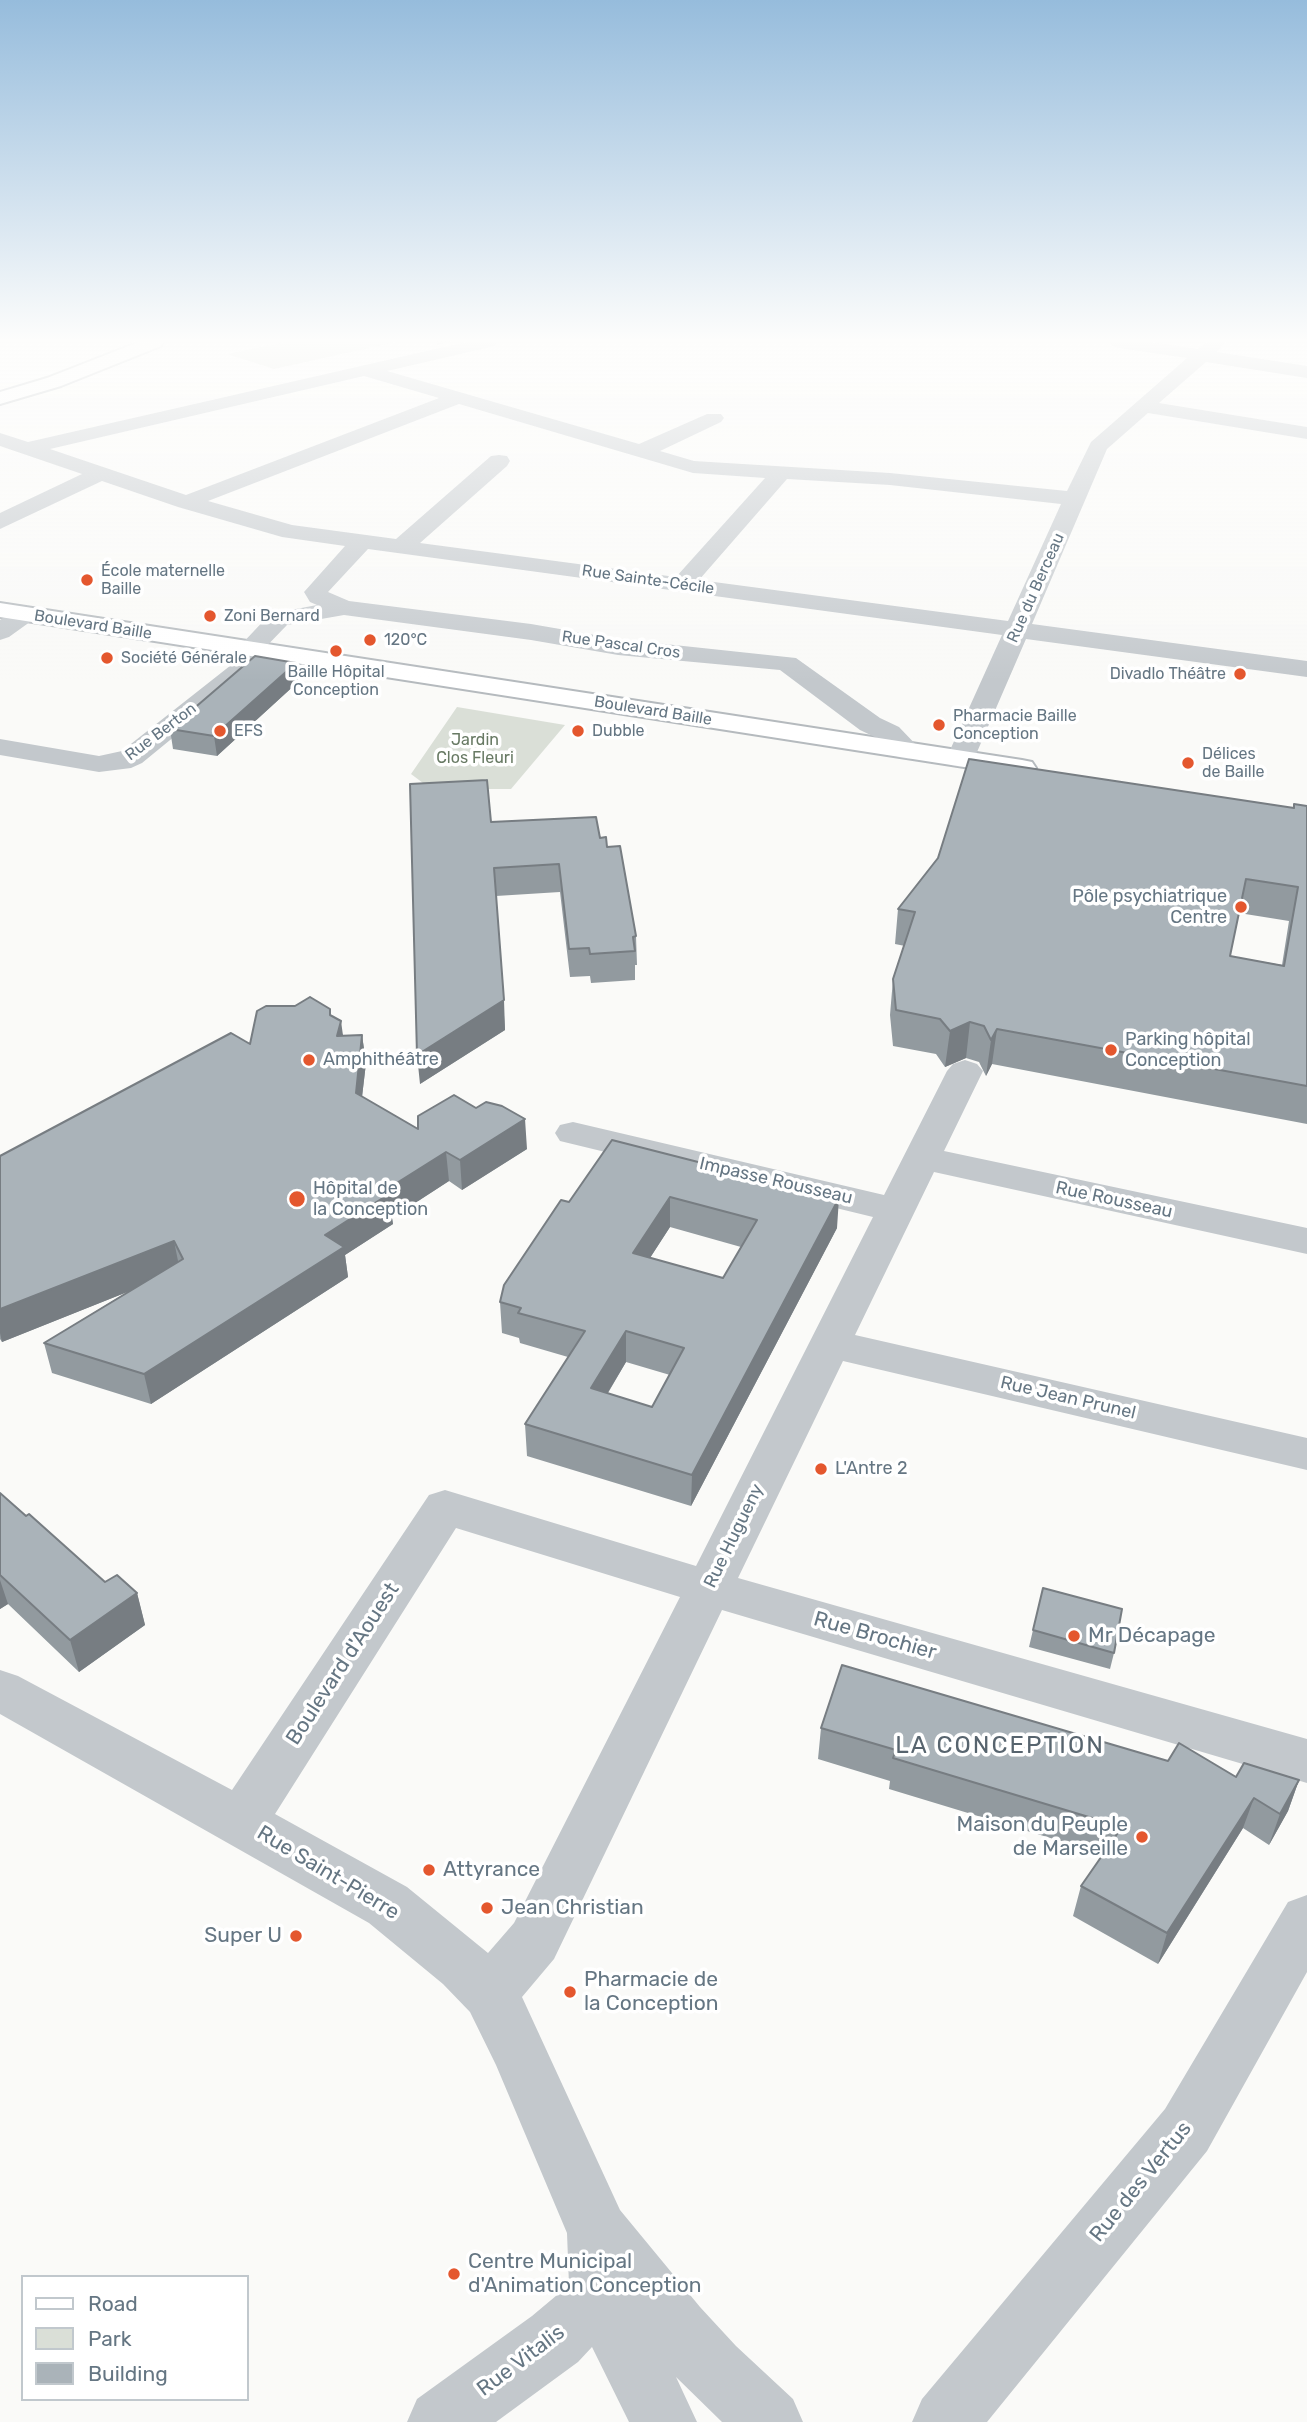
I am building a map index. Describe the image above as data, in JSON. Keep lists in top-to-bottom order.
{
  "streets": {
    "main road": ["Boulevard Baille"],
    "street": [
      "Rue Sainte-Cécile",
      "Rue du Berceau",
      "Rue Pascal Cros",
      "Rue Berton",
      "Impasse Rousseau",
      "Rue Rousseau",
      "Rue Jean Prunel",
      "Rue Hugueny",
      "Rue Brochier",
      "Boulevard d'Aouest",
      "Rue Saint-Pierre",
      "Rue des Vertus",
      "Rue Vitalis"
    ]
  },
  "crossings": [
    ["Rue Sainte-Cécile", "Rue du Berceau"],
    ["Rue Sainte-Cécile", "Rue Pascal Cros"],
    ["Rue du Berceau", "Boulevard Baille"],
    ["Boulevard Baille", "Rue Pascal Cros"],
    ["Boulevard Baille", "Rue Berton"],
    ["Rue Pascal Cros", "Rue Berton"],
    ["Impasse Rousseau", "Rue Hugueny"],
    ["Rue Rousseau", "Rue Hugueny"],
    ["Rue Jean Prunel", "Rue Hugueny"],
    ["Rue Hugueny", "Rue Brochier"],
    ["Rue Hugueny", "Rue Saint-Pierre"],
    ["Rue Brochier", "Boulevard d'Aouest"],
    ["Boulevard d'Aouest", "Rue Saint-Pierre"],
    ["Rue Saint-Pierre", "Rue Vitalis"]
  ],
  "districts": ["LA CONCEPTION"],
  "parks": ["Jardin Clos Fleuri"],
  "places": [
    "École maternelle Baille",
    "Zoni Bernard",
    "120°C",
    "Baille Hôpital Conception",
    "Société Générale",
    "Divadlo Théâtre",
    "Pharmacie Baille Conception",
    "EFS",
    "Dubble",
    "Délices de Baille",
    "Pôle psychiatrique Centre",
    "Parking hôpital Conception",
    "Amphithéâtre",
    "Hôpital de la Conception",
    "L'Antre 2",
    "Mr Décapage",
    "Maison du Peuple de Marseille",
    "Attyrance",
    "Jean Christian",
    "Super U",
    "Pharmacie de la Conception",
    "Centre Municipal d'Animation Conception"
  ],
  "legend": ["Road", "Park", "Building"]
}
